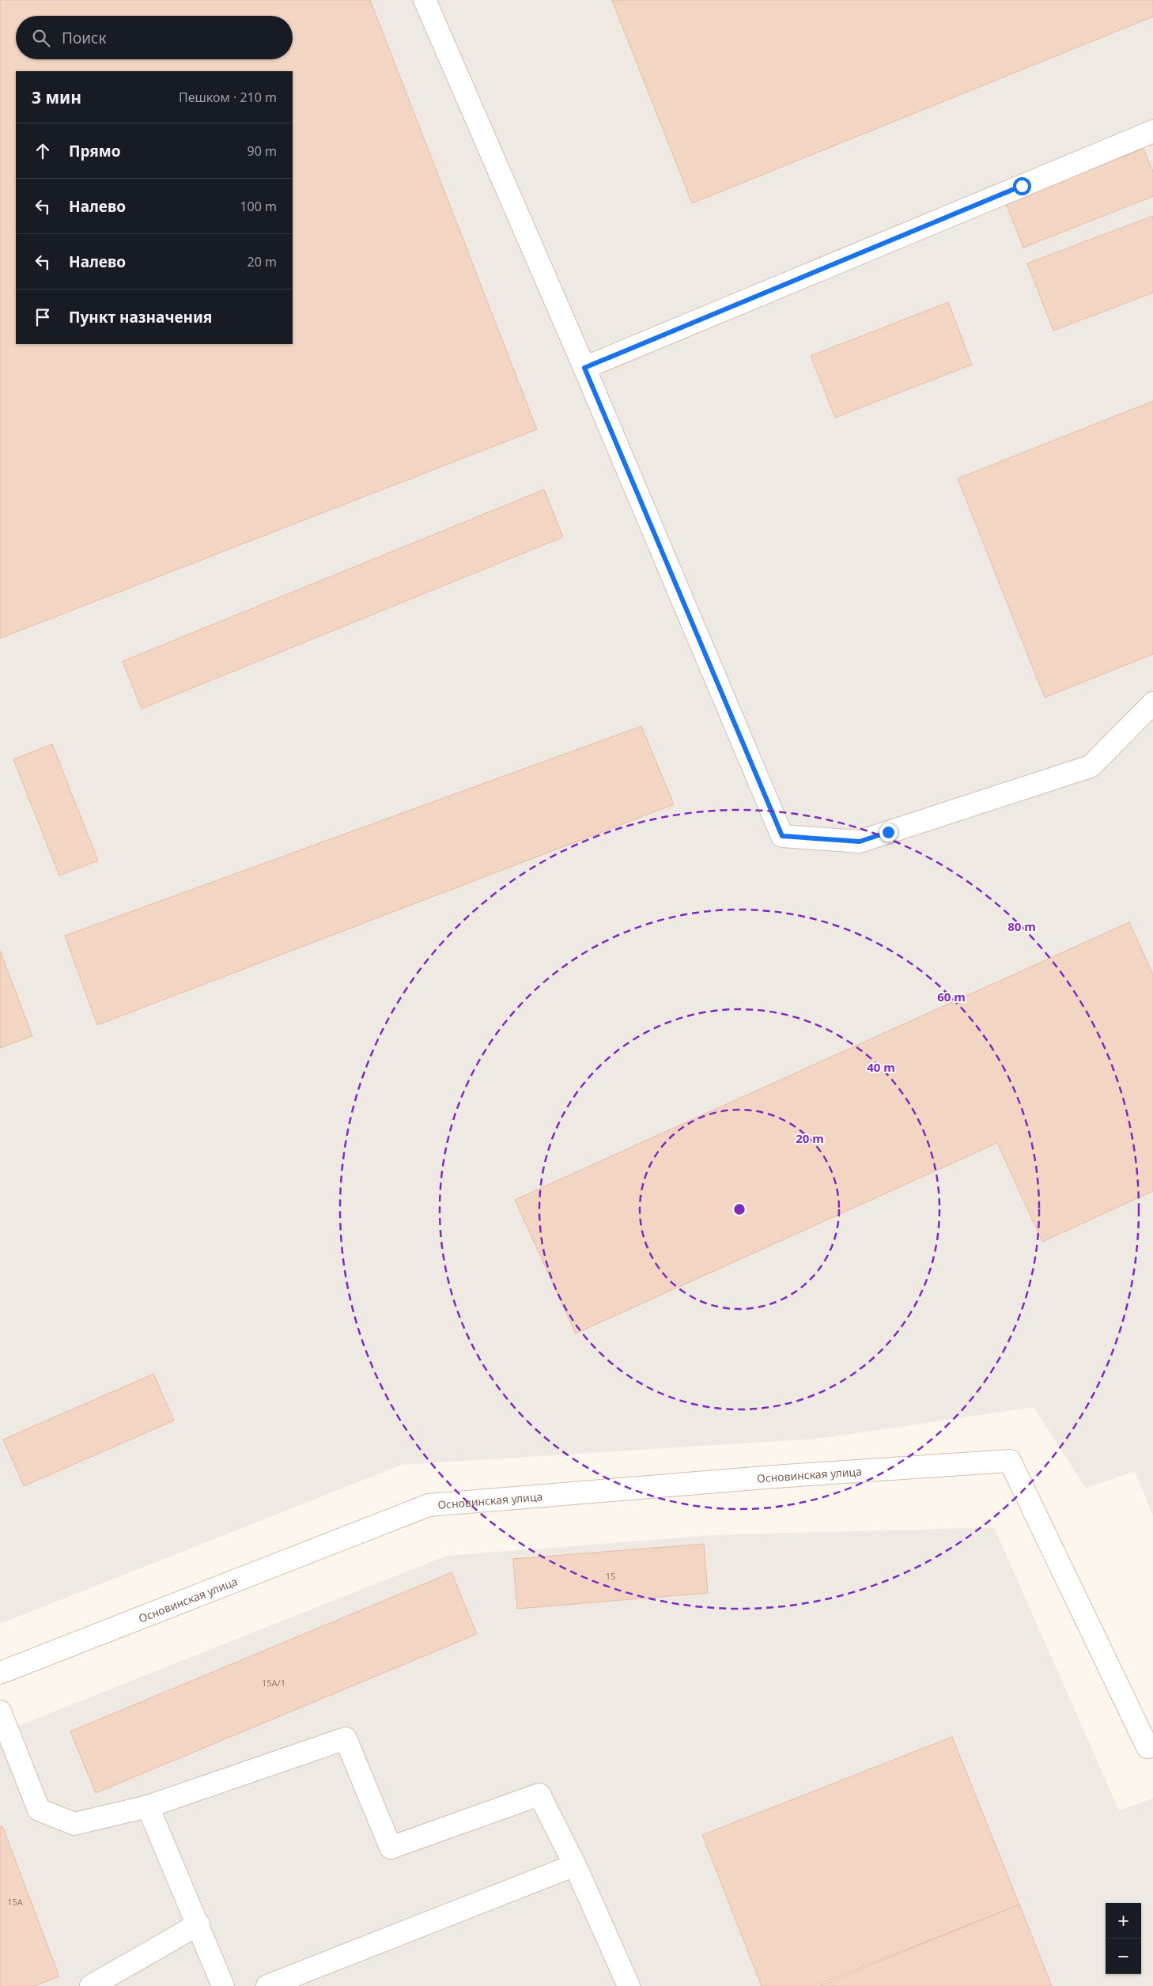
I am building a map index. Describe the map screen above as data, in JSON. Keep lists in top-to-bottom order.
{
  "streets": {
    "street": ["Основинская улица"]
  },
  "house_numbers": ["15", "15А/1", "15А"],
  "page": {
    "search": "Поиск",
    "heading": ["3 мин", "Пешком · 210 m"],
    "list": [
      ["Прямо", "90 m"],
      ["Налево", "100 m"],
      ["Налево", "20 m"],
      "Пункт назначения"
    ],
    "map_buttons": ["+", "−"]
  },
  "rings": [
    "80 m",
    "60 m",
    "40 m",
    "20 m"
  ]
}
